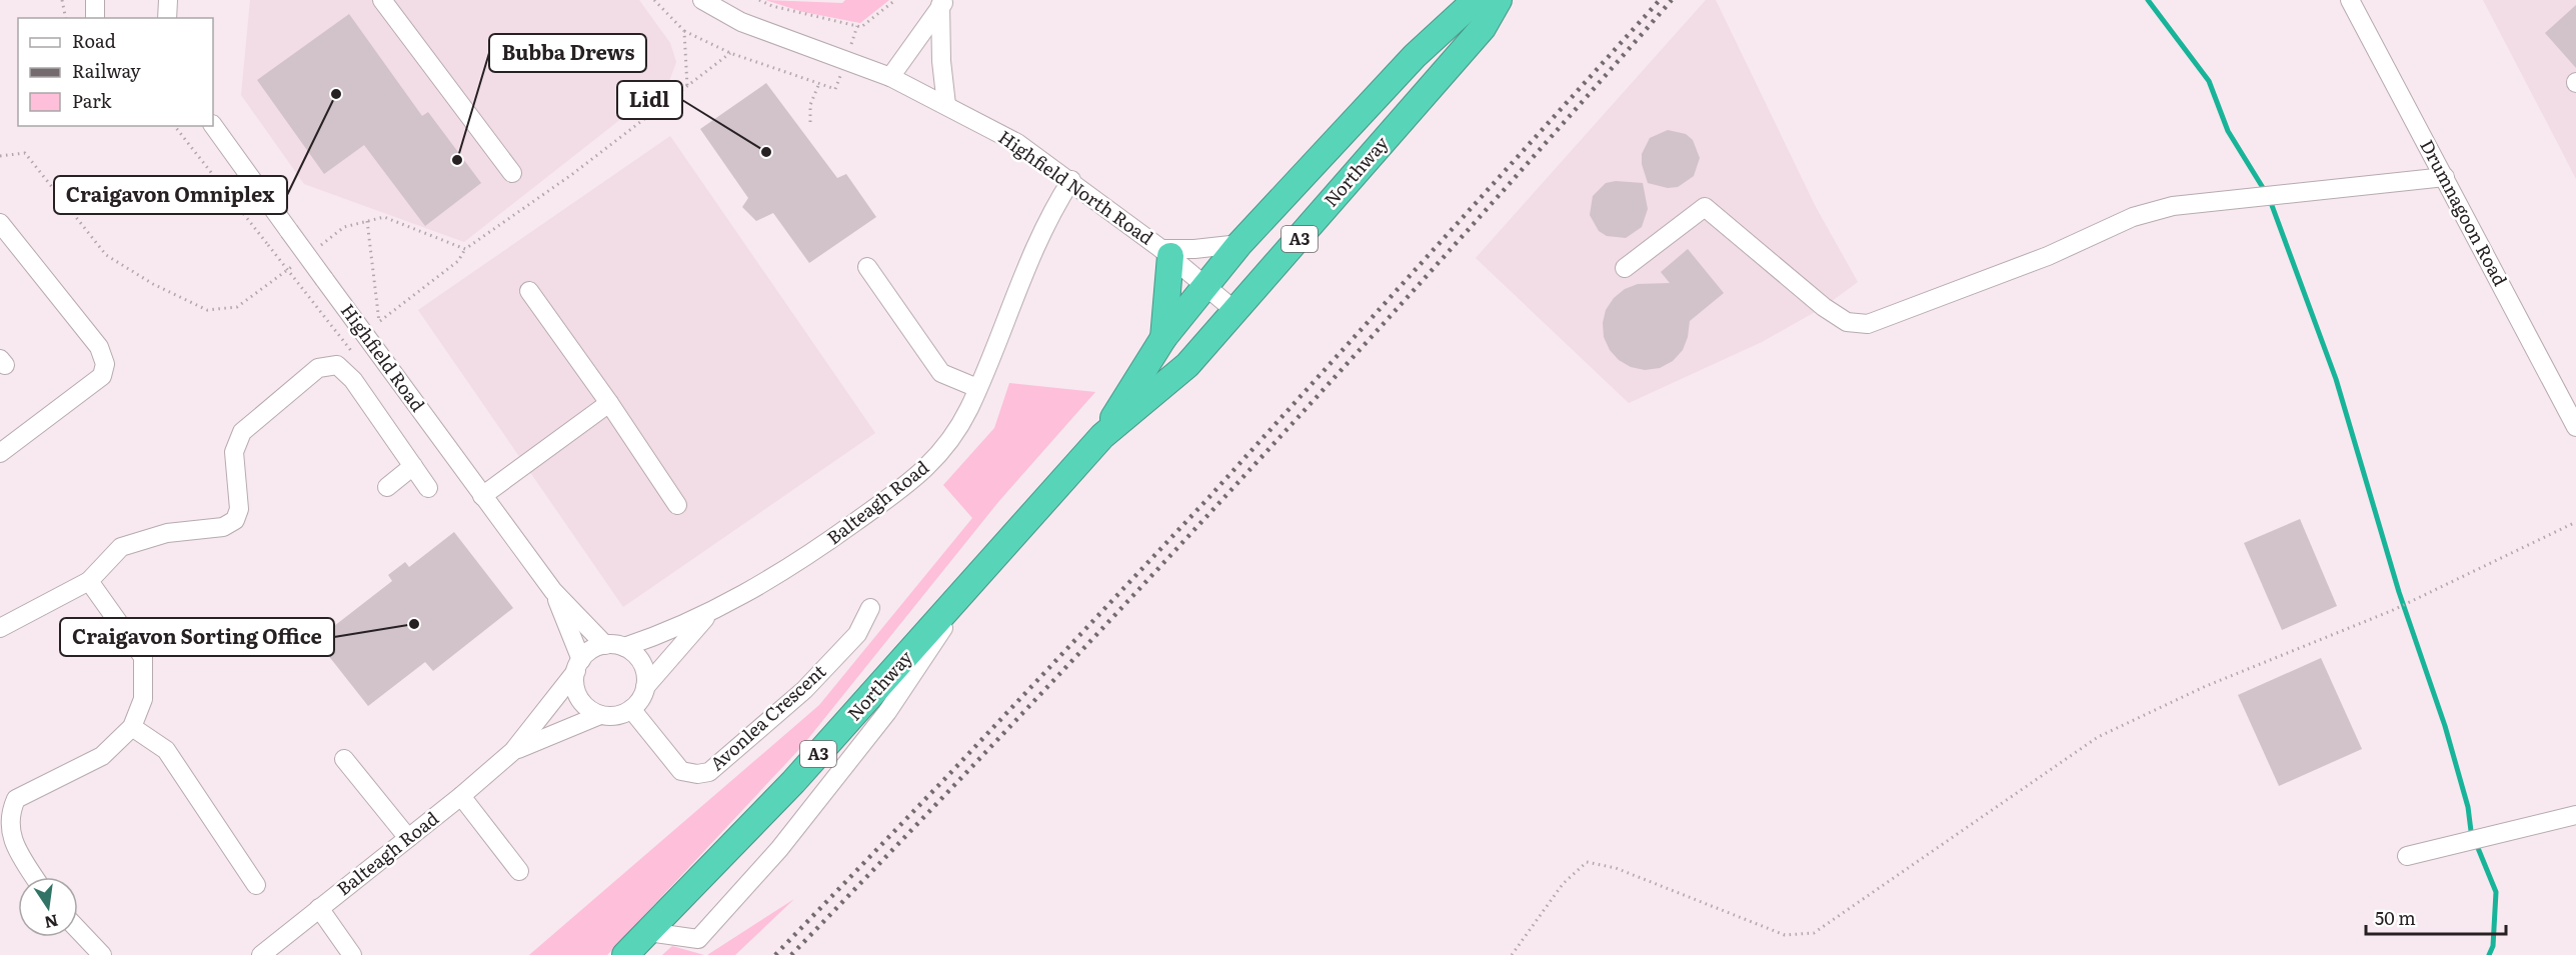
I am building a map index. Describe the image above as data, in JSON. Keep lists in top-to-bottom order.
{
  "streets": {
    "highway": ["Northway", "A3"],
    "street": [
      "Highfield North Road",
      "Drumnagoon Road",
      "Highfield Road",
      "Balteagh Road",
      "Avonlea Crescent"
    ]
  },
  "crossings": [
    ["Northway", "Highfield North Road"],
    ["Highfield North Road", "Balteagh Road"],
    ["Highfield Road", "Balteagh Road"],
    ["Highfield Road", "Avonlea Crescent"],
    ["Balteagh Road", "Avonlea Crescent"]
  ],
  "places": [
    "Craigavon Omniplex",
    "Lidl",
    "Bubba Drews",
    "Craigavon Sorting Office"
  ],
  "legend": ["Road", "Railway", "Park"],
  "scale_bar": "50 m",
  "north": "bottom"
}
